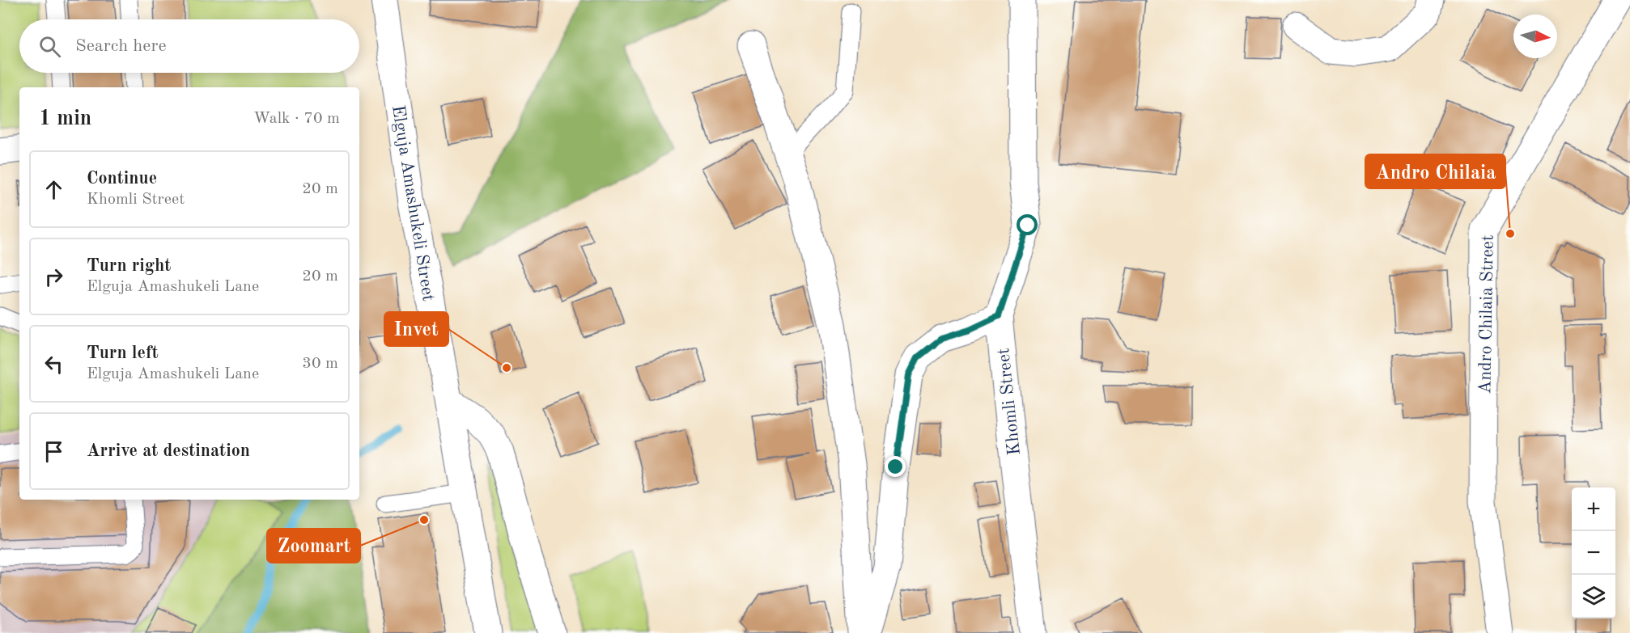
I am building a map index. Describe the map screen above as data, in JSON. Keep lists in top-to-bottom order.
{
  "streets": {
    "street": ["Elguja Amashukeli Street", "Andro Chilaia Street", "Khomli Street"]
  },
  "places": ["Andro Chilaia", "Invet", "Zoomart"],
  "north": "right",
  "page": {
    "search": "Search here",
    "heading": ["1 min", "Walk · 70 m"],
    "list": [
      ["Continue", "Khomli Street", "20 m"],
      ["Turn right", "Elguja Amashukeli Lane", "20 m"],
      ["Turn left", "Elguja Amashukeli Lane", "30 m"],
      "Arrive at destination"
    ],
    "map_buttons": ["+", "−"]
  }
}
